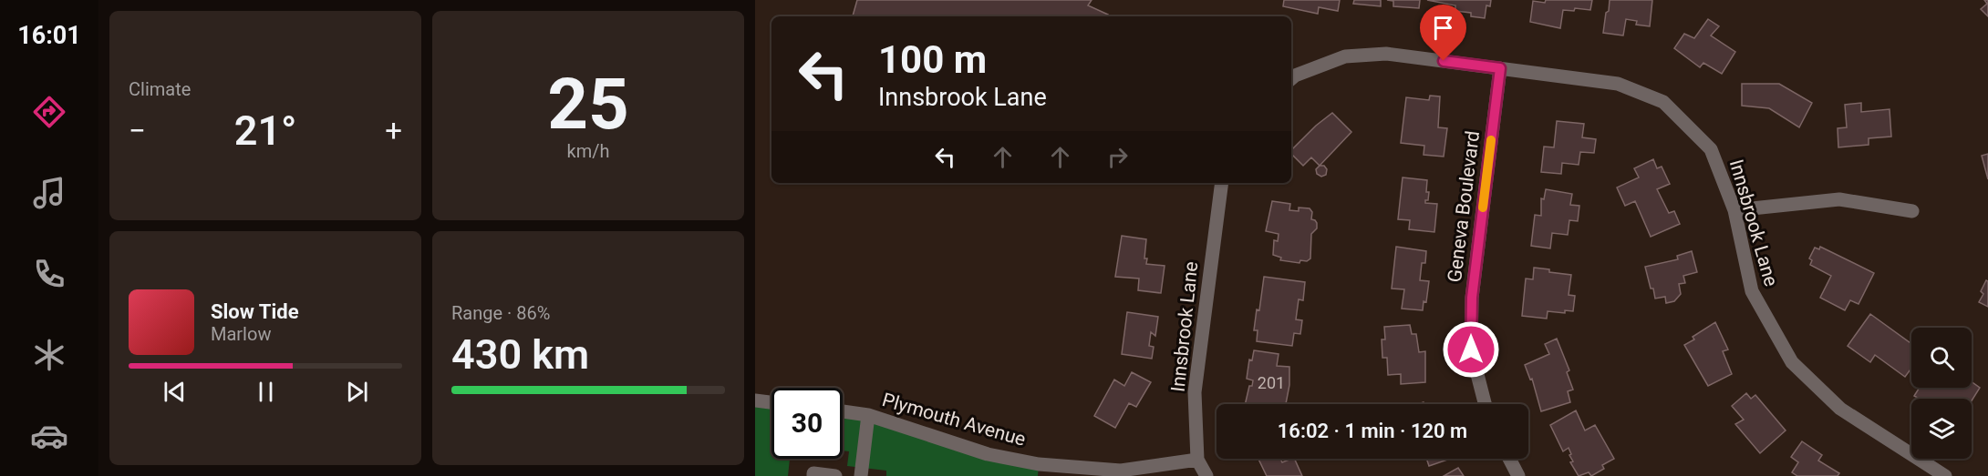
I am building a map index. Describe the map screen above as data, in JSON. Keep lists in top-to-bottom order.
{
  "streets": {
    "street": ["Geneva Boulevard", "Innsbrook Lane", "Plymouth Avenue"]
  },
  "crossings": [
    ["Geneva Boulevard", "Innsbrook Lane"],
    ["Innsbrook Lane", "Plymouth Avenue"]
  ],
  "house_numbers": ["201"],
  "page": {
    "tabs": "16:01",
    "tile": [
      "Climate",
      ["25", "km/h"],
      ["Range · 86%", "430 km"]
    ],
    "turn": ["100 m", "Innsbrook Lane"],
    "heat": ["−", "21°", "+"],
    "song": ["Slow Tide", "Marlow"],
    "limit": "30",
    "trip": "16:02 · 1 min · 120 m"
  }
}
